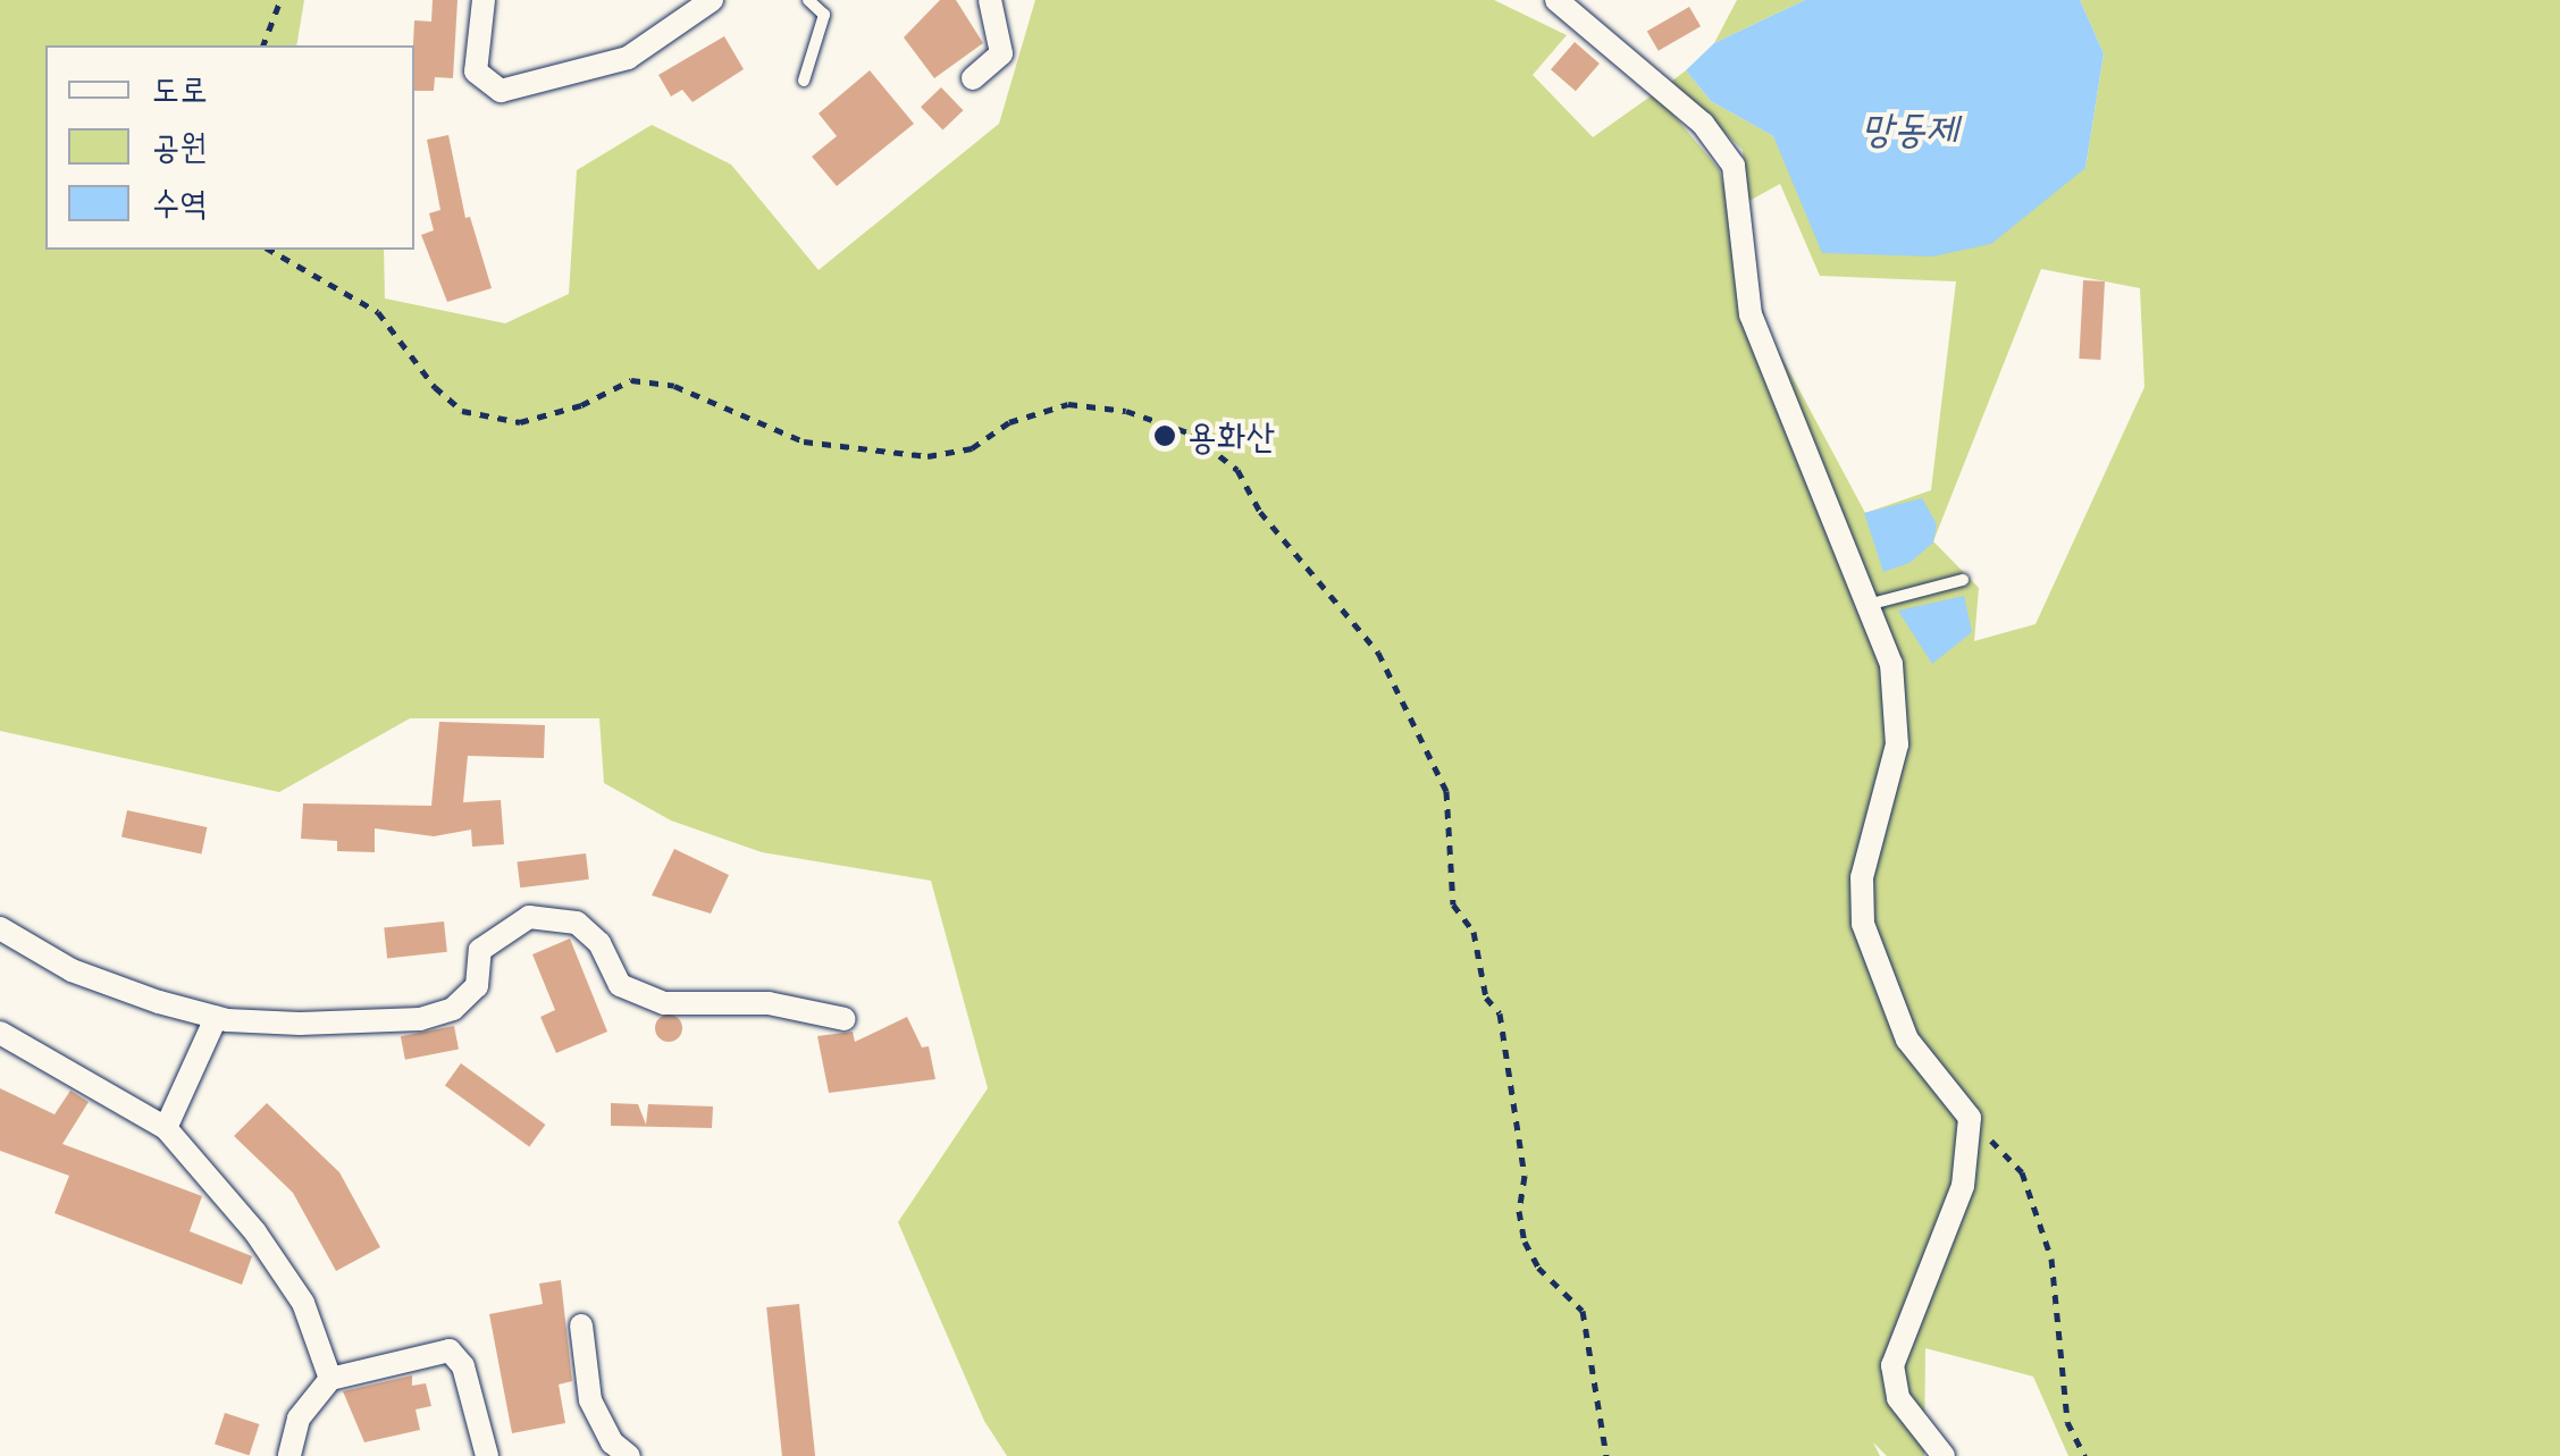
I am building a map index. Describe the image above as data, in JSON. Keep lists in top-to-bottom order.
{
  "water": ["망동제"],
  "places": ["용화산"],
  "legend": ["도로", "공원", "수역"]
}
